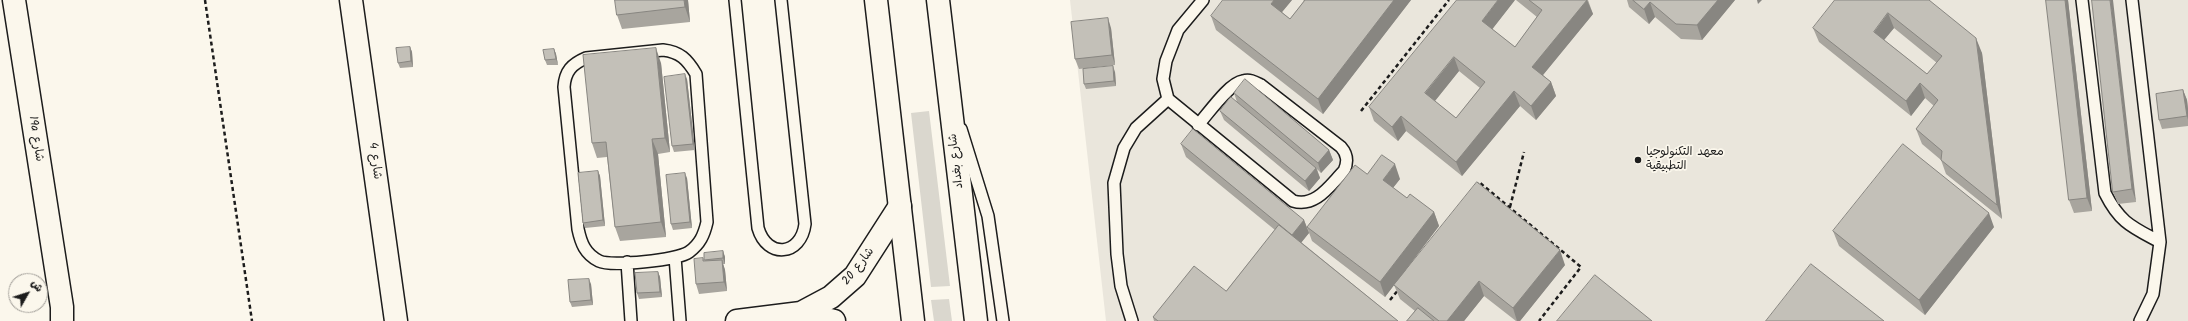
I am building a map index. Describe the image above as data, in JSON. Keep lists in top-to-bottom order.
{
  "streets": {
    "street": [
      "19a شارع",
      "شارع 4",
      "شارع بغداد",
      "شارع 20"
    ]
  },
  "places": ["معهد التكنولوجيا التطبيقية"],
  "north": "top right"
}
